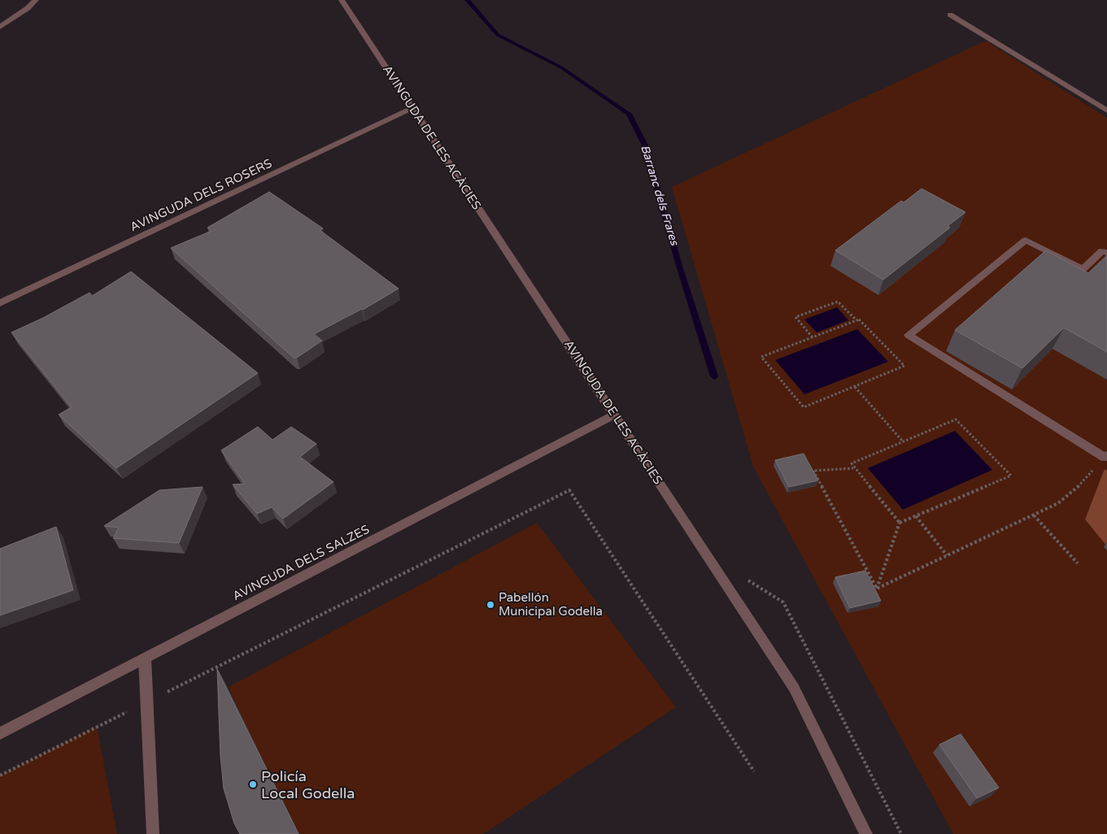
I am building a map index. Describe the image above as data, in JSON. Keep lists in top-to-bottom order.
{
  "streets": {
    "street": ["AVINGUDA DE LES ACÀCIES", "AVINGUDA DELS ROSERS", "AVINGUDA DELS SALZES"]
  },
  "crossings": [
    ["AVINGUDA DE LES ACÀCIES", "AVINGUDA DELS ROSERS"],
    ["AVINGUDA DE LES ACÀCIES", "AVINGUDA DELS SALZES"]
  ],
  "water": ["Barranc dels Frares"],
  "places": ["Pabellón Municipal Godella", "Policía Local Godella"]
}
